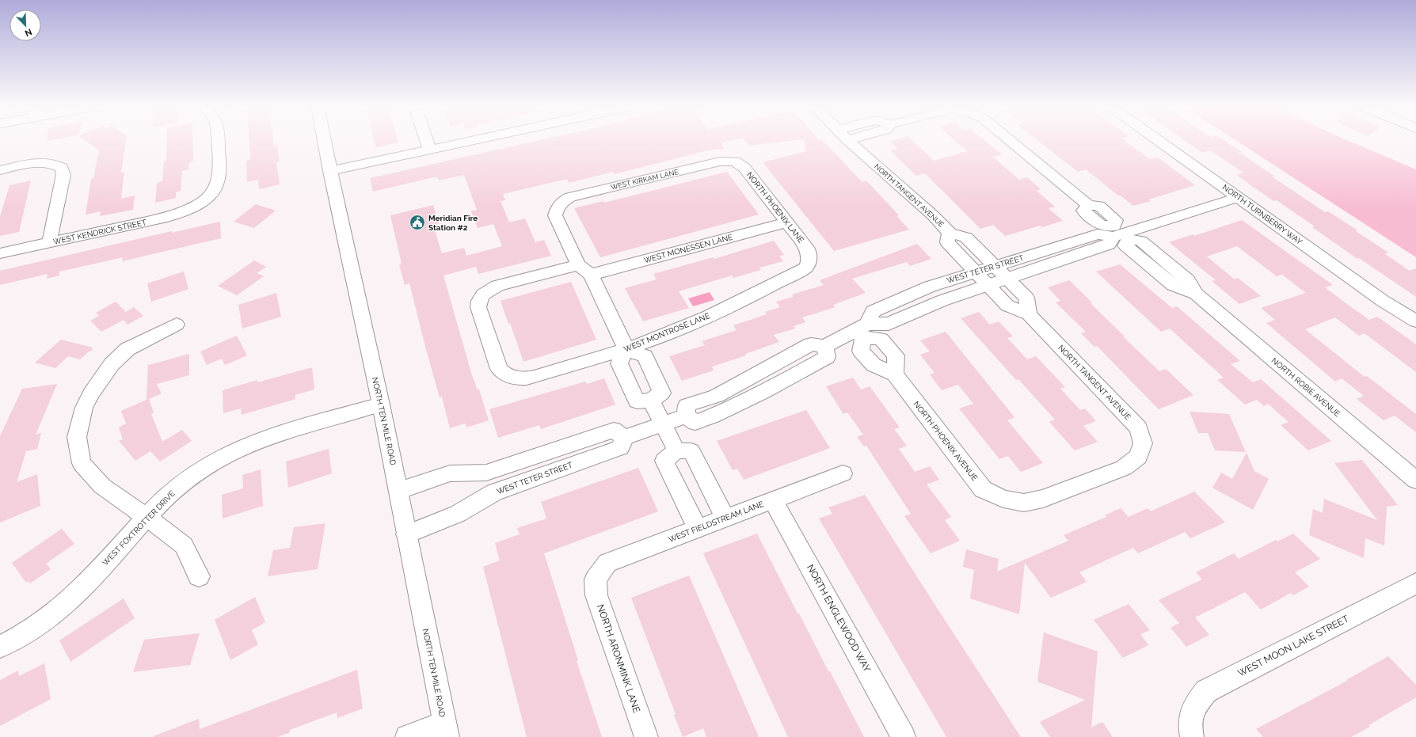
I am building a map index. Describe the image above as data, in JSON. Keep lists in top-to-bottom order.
{
  "streets": {
    "street": [
      "WEST KIRKAM LANE",
      "NORTH TANGENT AVENUE",
      "NORTH PHOENIX LANE",
      "NORTH TURNBERRY WAY",
      "WEST KENDRICK STREET",
      "WEST MONESSEN LANE",
      "WEST TETER STREET",
      "WEST MONTROSE LANE",
      "NORTH ROBIE AVENUE",
      "NORTH TEN MILE ROAD",
      "NORTH PHOENIX AVENUE",
      "WEST FIELDSTREAM LANE",
      "WEST FOXTROTTER DRIVE",
      "NORTH ENGLEWOOD WAY",
      "WEST MOON LAKE STREET",
      "NORTH ARONMINK LANE"
    ]
  },
  "crossings": [
    ["WEST KIRKAM LANE", "NORTH PHOENIX LANE"],
    ["WEST KIRKAM LANE", "WEST MONTROSE LANE"],
    ["NORTH TANGENT AVENUE", "WEST TETER STREET"],
    ["NORTH TANGENT AVENUE", "NORTH PHOENIX AVENUE"],
    ["NORTH PHOENIX LANE", "WEST MONESSEN LANE"],
    ["NORTH PHOENIX LANE", "WEST MONTROSE LANE"],
    ["NORTH TURNBERRY WAY", "WEST TETER STREET"],
    ["WEST TETER STREET", "NORTH ROBIE AVENUE"],
    ["WEST TETER STREET", "NORTH TEN MILE ROAD"],
    ["WEST TETER STREET", "NORTH PHOENIX AVENUE"],
    ["NORTH TEN MILE ROAD", "WEST FOXTROTTER DRIVE"],
    ["WEST FIELDSTREAM LANE", "NORTH ENGLEWOOD WAY"],
    ["WEST FIELDSTREAM LANE", "NORTH ARONMINK LANE"]
  ],
  "places": {
    "public building": ["Meridian Fire Station #2"]
  },
  "north": "bottom right"
}
